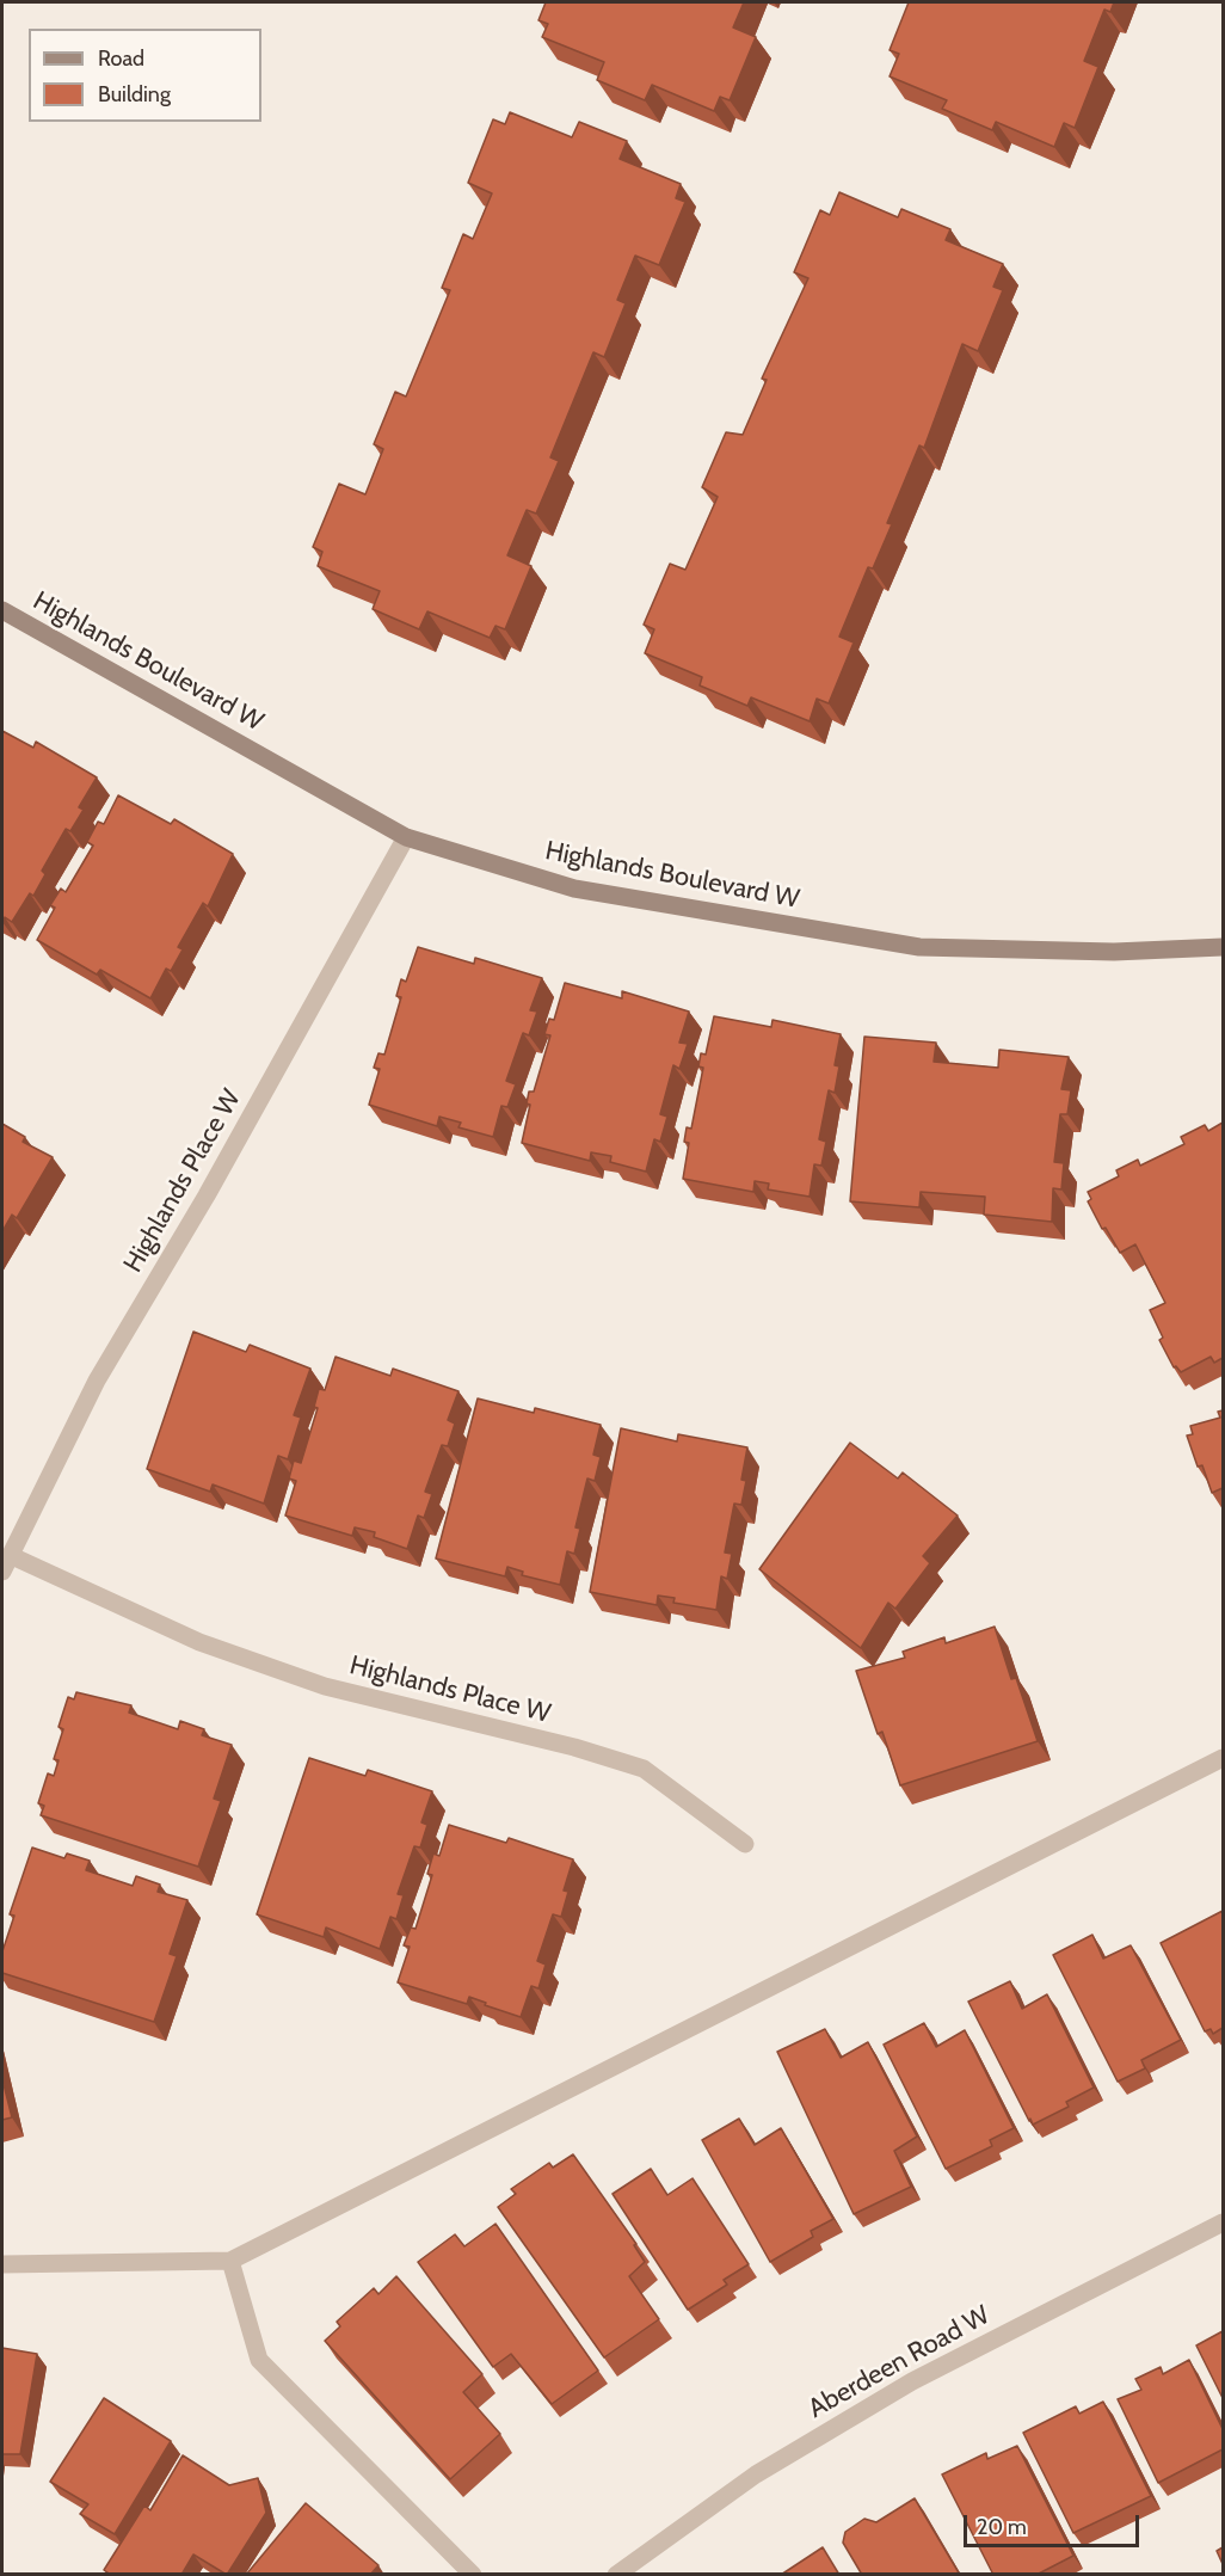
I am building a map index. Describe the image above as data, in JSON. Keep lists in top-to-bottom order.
{
  "streets": {
    "street": ["Highlands Boulevard W", "Highlands Place W", "Aberdeen Road W"]
  },
  "crossings": [
    ["Highlands Boulevard W", "Highlands Place W"]
  ],
  "legend": ["Road", "Building"],
  "scale_bar": "20 m"
}
